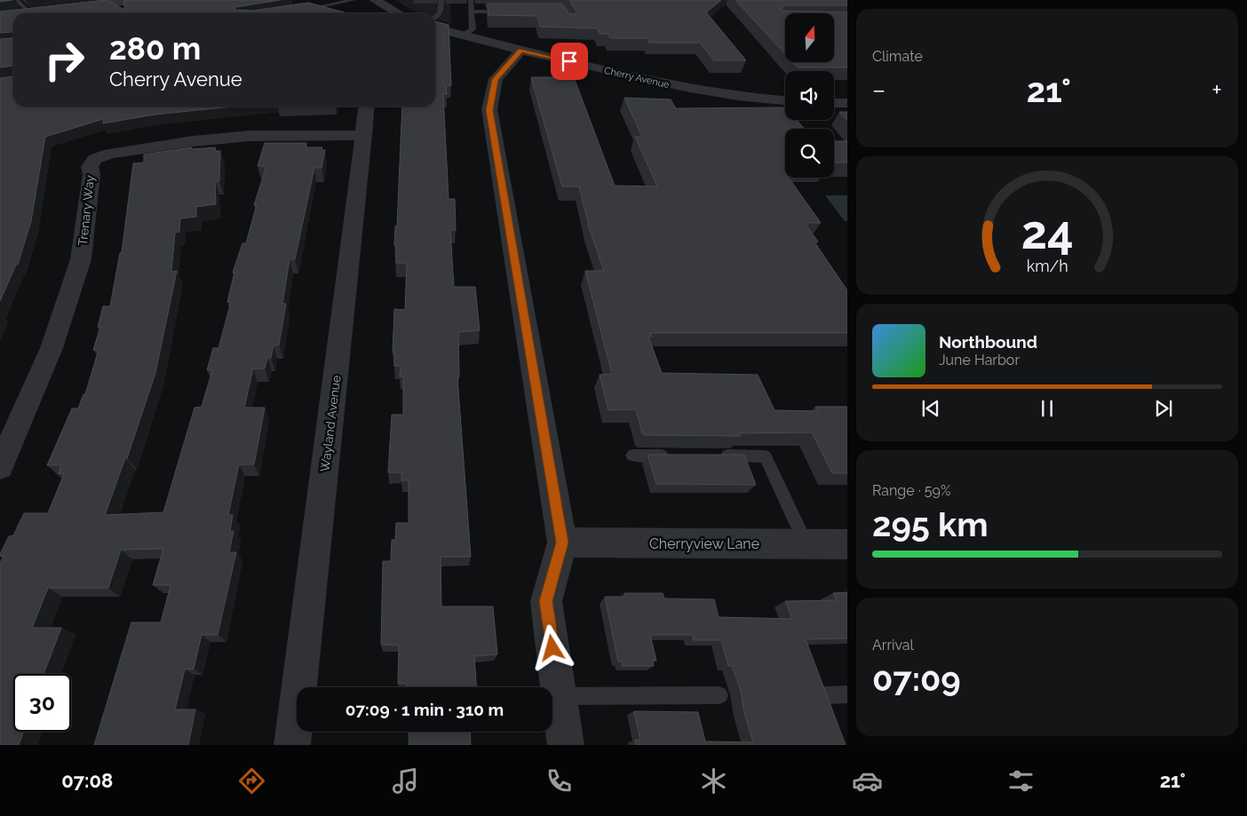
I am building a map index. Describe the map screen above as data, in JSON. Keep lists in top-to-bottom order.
{
  "streets": {
    "street": [
      "Cherry Avenue",
      "Trenary Way",
      "Wayland Avenue",
      "Cherryview Lane"
    ]
  },
  "crossings": [
    ["Trenary Way", "Wayland Avenue"]
  ],
  "north": "top",
  "page": {
    "tile": [
      "Climate",
      ["Range · 59%", "295 km"],
      ["Arrival", "07:09"]
    ],
    "turn": ["280 m", "Cherry Avenue"],
    "heat": ["−", "21°", "+"],
    "song": ["Northbound", "June Harbor"],
    "limit": "30",
    "trip": "07:09 · 1 min · 310 m",
    "tabs": ["07:08", "21°"],
    "gauge": ["24", "km/h"]
  }
}
